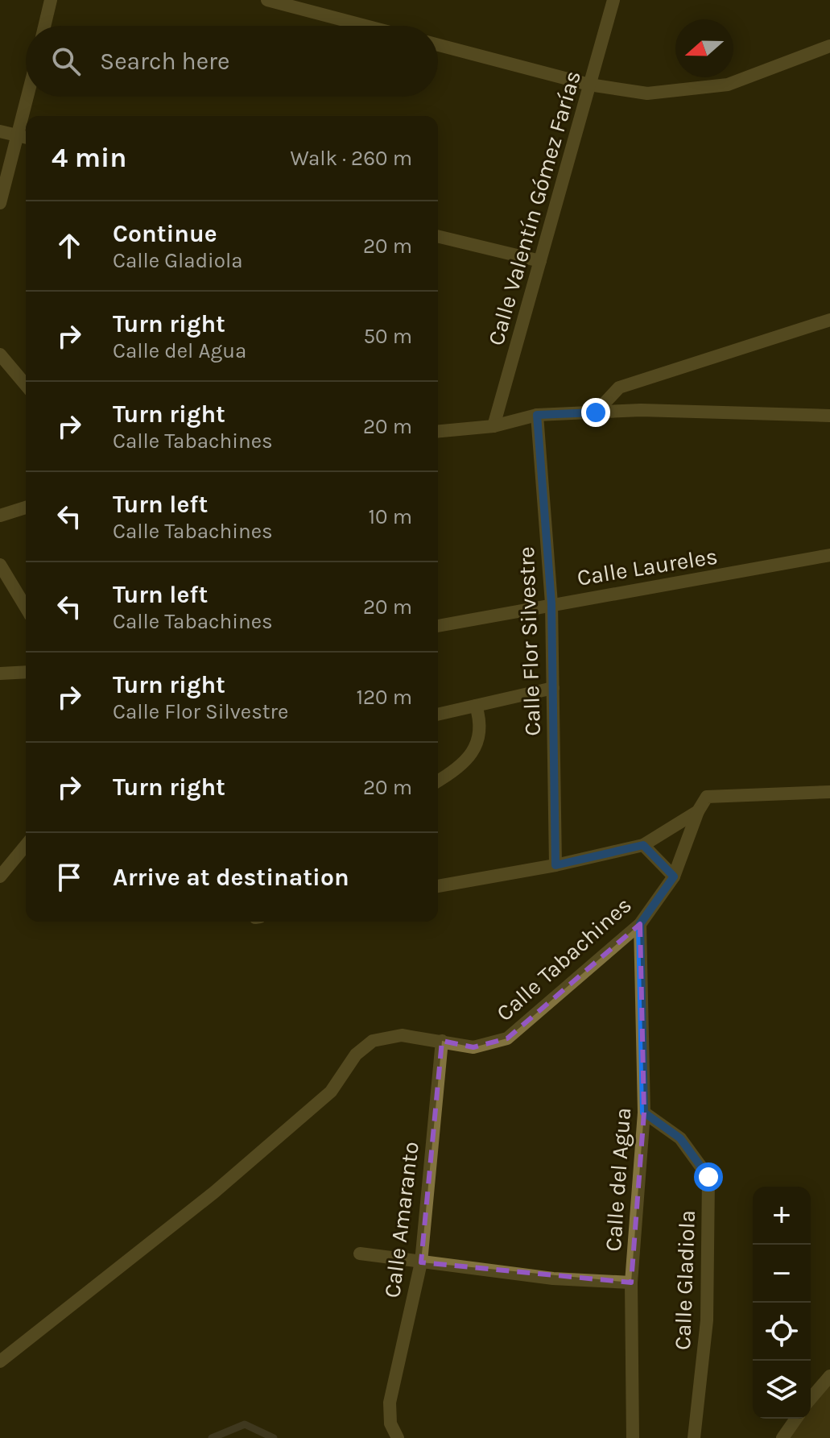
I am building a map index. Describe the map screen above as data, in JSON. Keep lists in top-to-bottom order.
{
  "streets": {
    "street": [
      "Calle Valentín Gómez Farías",
      "Calle Laureles",
      "Calle Flor Silvestre",
      "Calle Tabachines",
      "Calle del Agua",
      "Calle Amaranto",
      "Calle Gladiola"
    ]
  },
  "crossings": [
    ["Calle Laureles", "Calle Flor Silvestre"],
    ["Calle Tabachines", "Calle del Agua"],
    ["Calle Tabachines", "Calle Amaranto"],
    ["Calle del Agua", "Calle Gladiola"]
  ],
  "north": "left",
  "page": {
    "search": "Search here",
    "heading": ["4 min", "Walk · 260 m"],
    "list": [
      ["Continue", "Calle Gladiola", "20 m"],
      ["Turn right", "Calle del Agua", "50 m"],
      ["Turn right", "Calle Tabachines", "20 m"],
      ["Turn left", "Calle Tabachines", "10 m"],
      ["Turn left", "Calle Tabachines", "20 m"],
      ["Turn right", "Calle Flor Silvestre", "120 m"],
      ["Turn right", "20 m"],
      "Arrive at destination"
    ],
    "map_buttons": ["+", "−"]
  }
}
